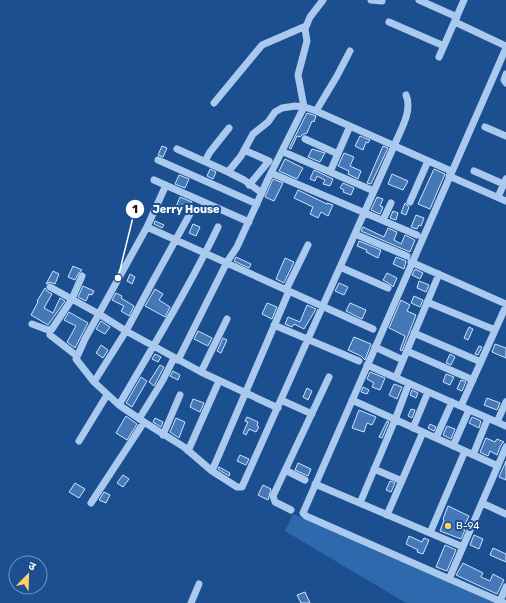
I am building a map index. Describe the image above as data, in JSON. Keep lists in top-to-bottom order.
{
  "places": ["Jerry House", "B-94"],
  "north": "top right"
}
